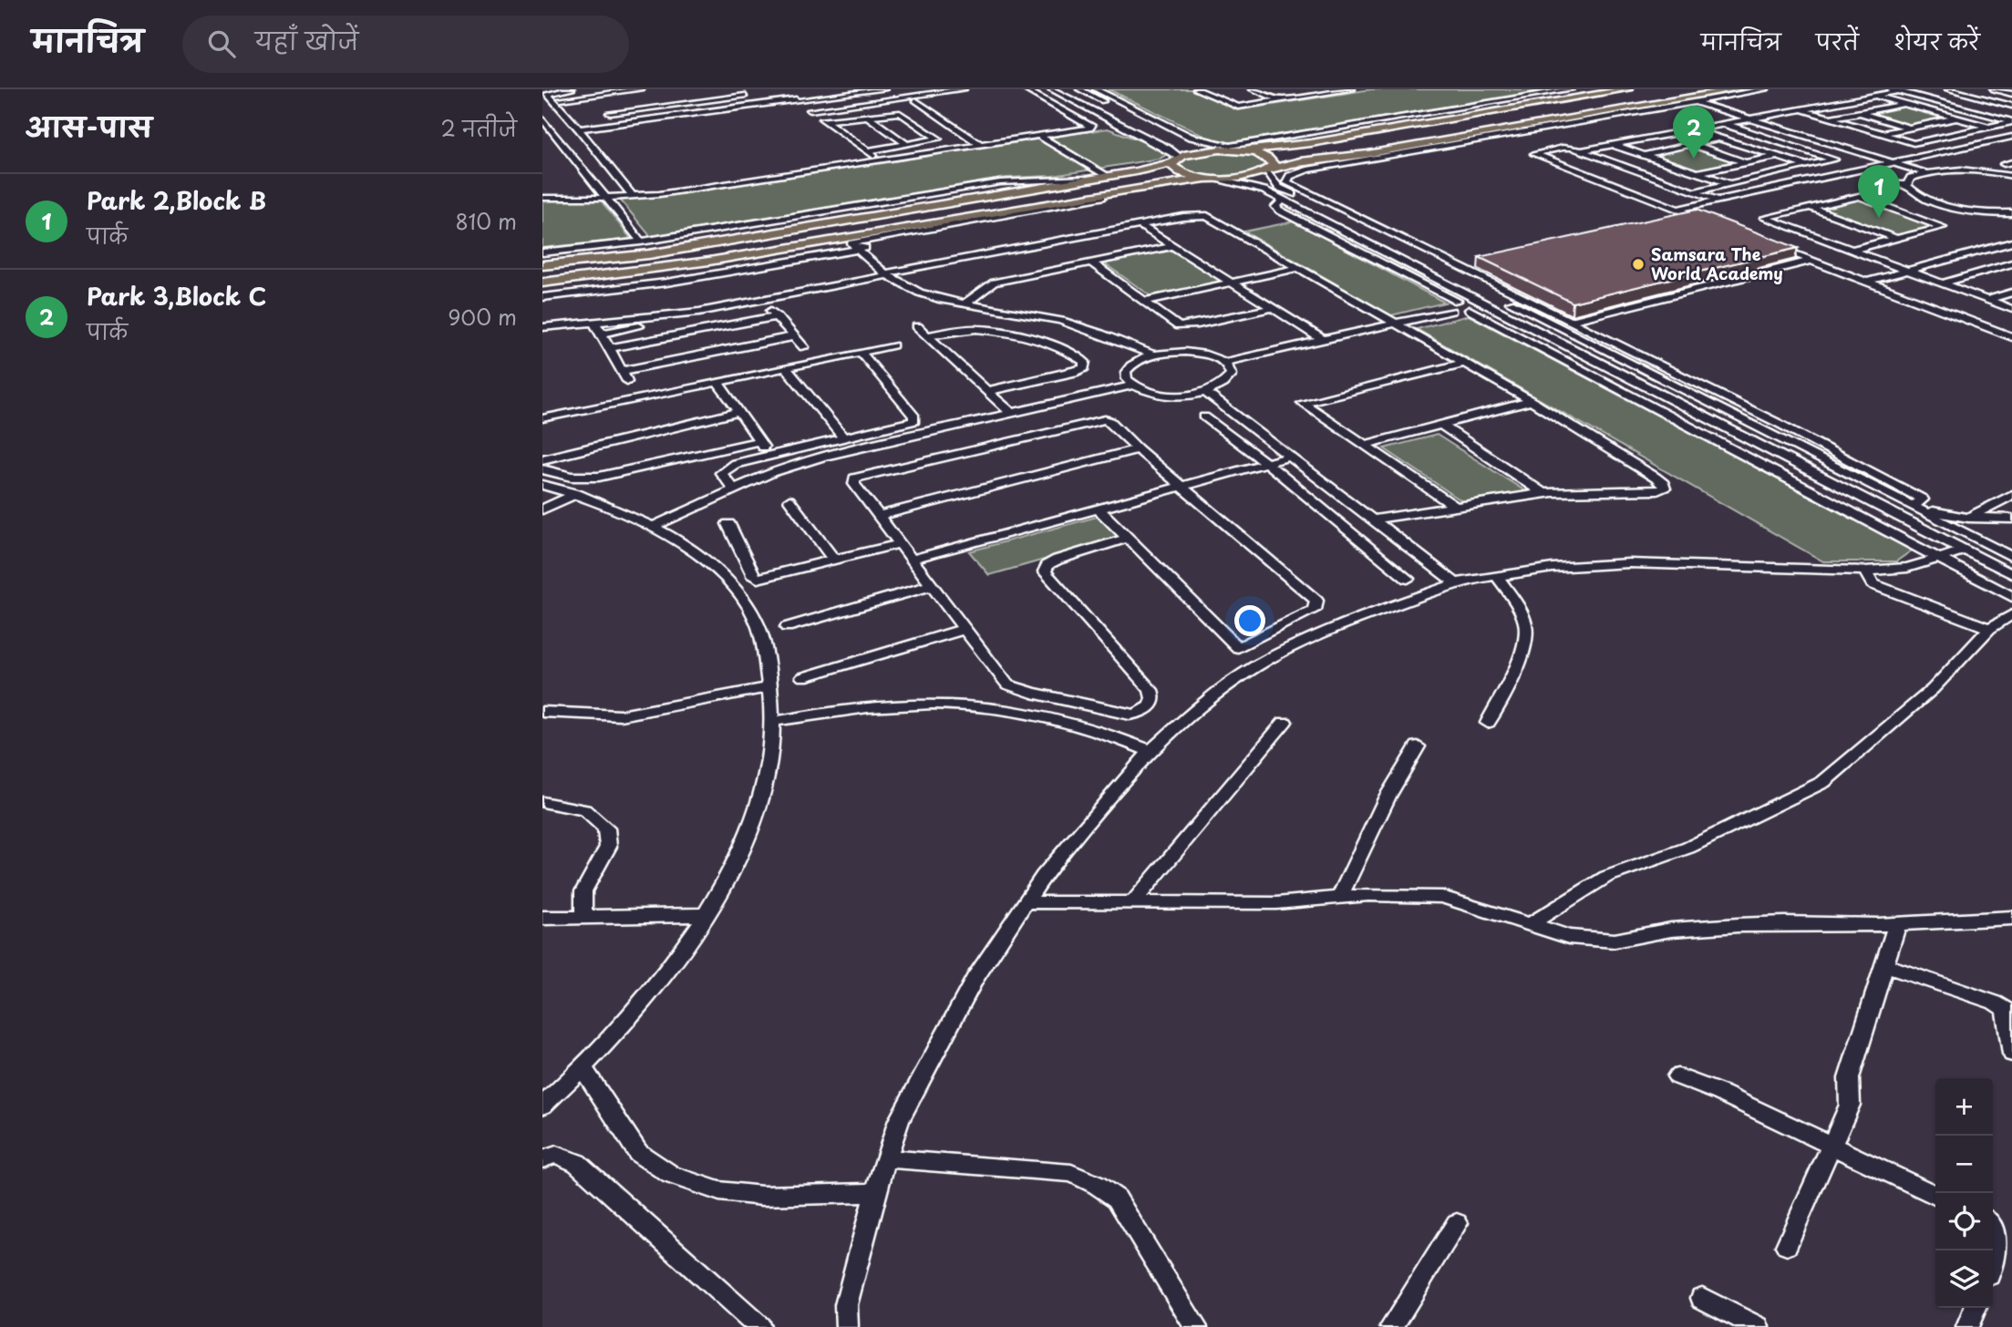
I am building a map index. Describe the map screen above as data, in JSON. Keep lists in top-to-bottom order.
{
  "places": ["Samsara The World Academy"],
  "page": {
    "header": "मानचित्र",
    "search": "यहाँ खोजें",
    "nav": ["मानचित्र", "परतें", "शेयर करें"],
    "heading": ["आस-पास", "2 नतीजे"],
    "pins": ["2", "1"],
    "list": [
      {
        "mark": "1",
        "name": "Park 2,Block B",
        "note": "पार्क",
        "value": "810 m"
      },
      {
        "mark": "2",
        "name": "Park 3,Block C",
        "note": "पार्क",
        "value": "900 m"
      }
    ],
    "map_buttons": ["+", "−"]
  }
}
